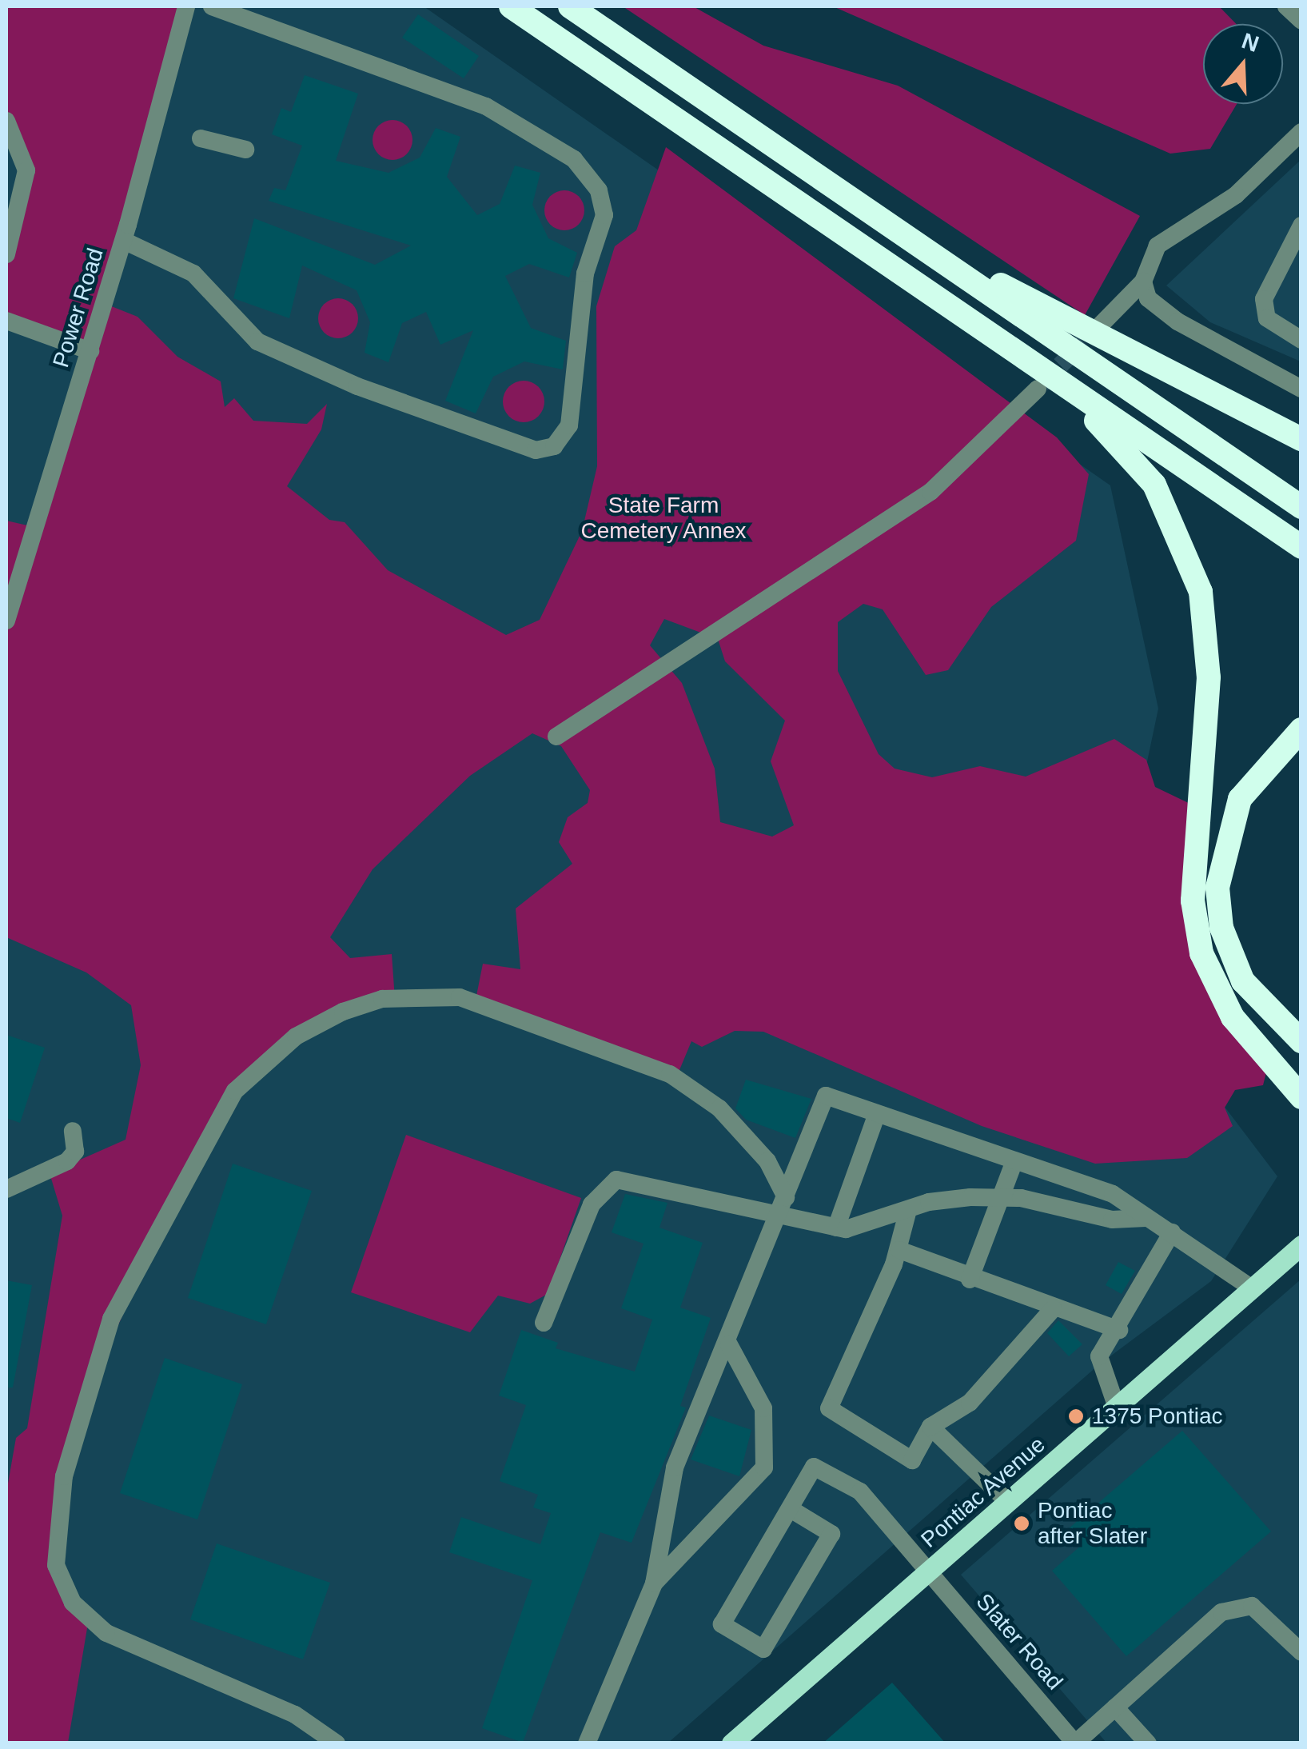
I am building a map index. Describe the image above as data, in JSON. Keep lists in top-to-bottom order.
{
  "streets": {
    "main road": ["Pontiac Avenue"],
    "street": ["Power Road", "Slater Road"]
  },
  "crossings": [
    ["Pontiac Avenue", "Slater Road"]
  ],
  "parks": ["State Farm Cemetery Annex"],
  "places": ["1375 Pontiac", "Pontiac after Slater"],
  "north": "top"
}
